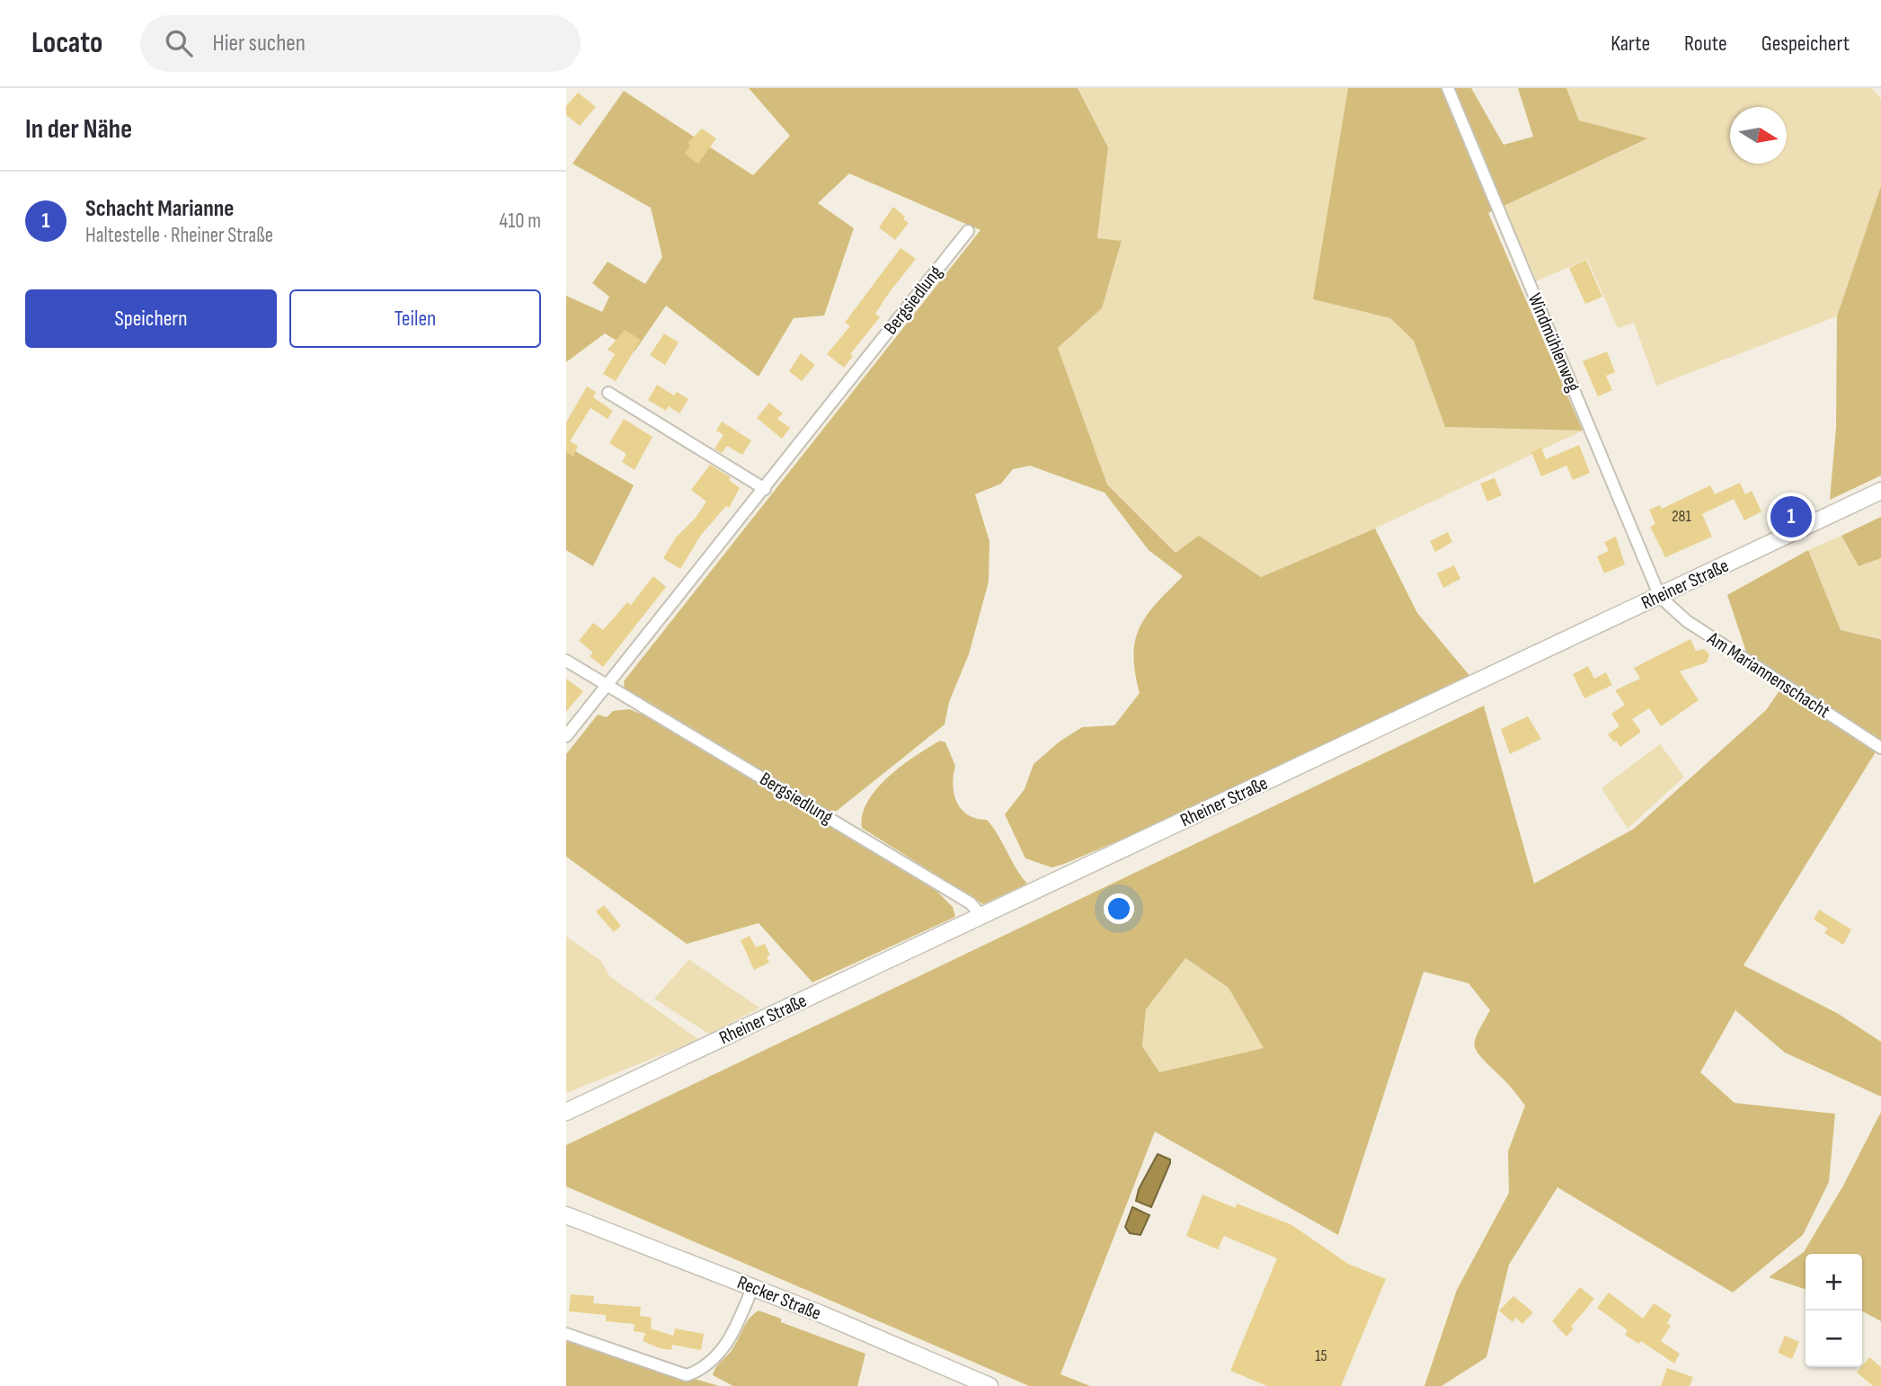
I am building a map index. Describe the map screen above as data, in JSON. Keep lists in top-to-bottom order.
{
  "streets": {
    "main road": ["Rheiner Straße", "Recker Straße"],
    "street": ["Bergsiedlung", "Windmühlenweg", "Am Mariannenschacht"]
  },
  "crossings": [
    ["Bergsiedlung", "Rheiner Straße"],
    ["Windmühlenweg", "Rheiner Straße"],
    ["Windmühlenweg", "Am Mariannenschacht"],
    ["Rheiner Straße", "Am Mariannenschacht"]
  ],
  "house_numbers": ["281", "15"],
  "north": "right",
  "page": {
    "header": "Locato",
    "search": "Hier suchen",
    "nav": ["Karte", "Route", "Gespeichert"],
    "heading": "In der Nähe",
    "list": [
      {
        "mark": "1",
        "name": "Schacht Marianne",
        "note": "Haltestelle · Rheiner Straße",
        "value": "410 m"
      }
    ],
    "buttons": ["Speichern", "Teilen"],
    "pins": "1",
    "map_buttons": ["+", "−"]
  }
}
